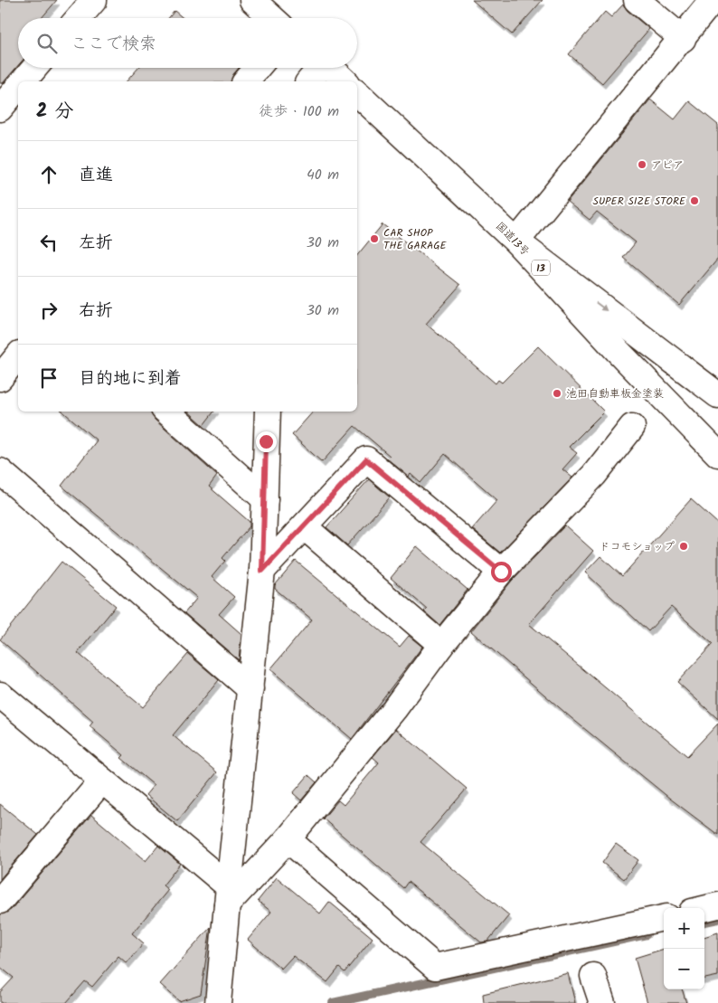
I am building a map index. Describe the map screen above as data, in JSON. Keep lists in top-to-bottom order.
{
  "streets": {
    "main road": ["国道13号", "13"]
  },
  "places": [
    "アピア",
    "SUPER SIZE STORE",
    "CAR SHOP THE GARAGE",
    "池田自動車板金塗装",
    "ドコモショップ"
  ],
  "page": {
    "search": "ここで検索",
    "heading": ["2 分", "徒歩 · 100 m"],
    "list": [
      ["直進", "40 m"],
      ["左折", "30 m"],
      ["右折", "30 m"],
      "目的地に到着"
    ],
    "map_buttons": ["+", "−"]
  }
}
